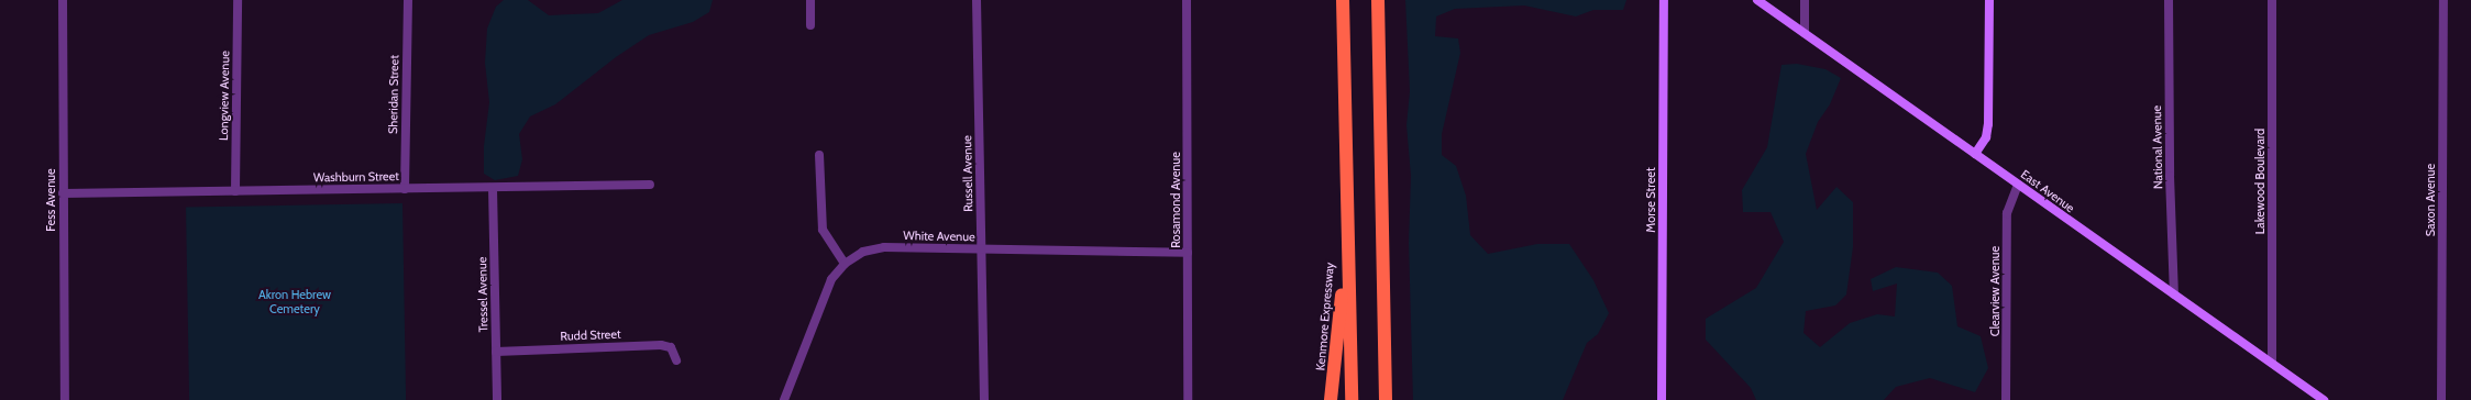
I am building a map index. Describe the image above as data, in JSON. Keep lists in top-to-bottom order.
{
  "streets": {
    "highway": ["Kenmore Expressway"],
    "main road": ["East Avenue", "Morse Street"],
    "street": [
      "Sheridan Street",
      "Longview Avenue",
      "National Avenue",
      "Russell Avenue",
      "Washburn Street",
      "Lakewood Boulevard",
      "Fess Avenue",
      "Rosamond Avenue",
      "Saxon Avenue",
      "White Avenue",
      "Clearview Avenue",
      "Tressel Avenue",
      "Rudd Street"
    ]
  },
  "crossings": [
    ["Sheridan Street", "Washburn Street"],
    ["Longview Avenue", "Washburn Street"],
    ["National Avenue", "East Avenue"],
    ["Russell Avenue", "White Avenue"],
    ["Washburn Street", "Fess Avenue"],
    ["Washburn Street", "Tressel Avenue"],
    ["Lakewood Boulevard", "East Avenue"],
    ["East Avenue", "Clearview Avenue"],
    ["Rosamond Avenue", "White Avenue"],
    ["Tressel Avenue", "Rudd Street"]
  ],
  "parks": ["Akron Hebrew Cemetery"]
}
